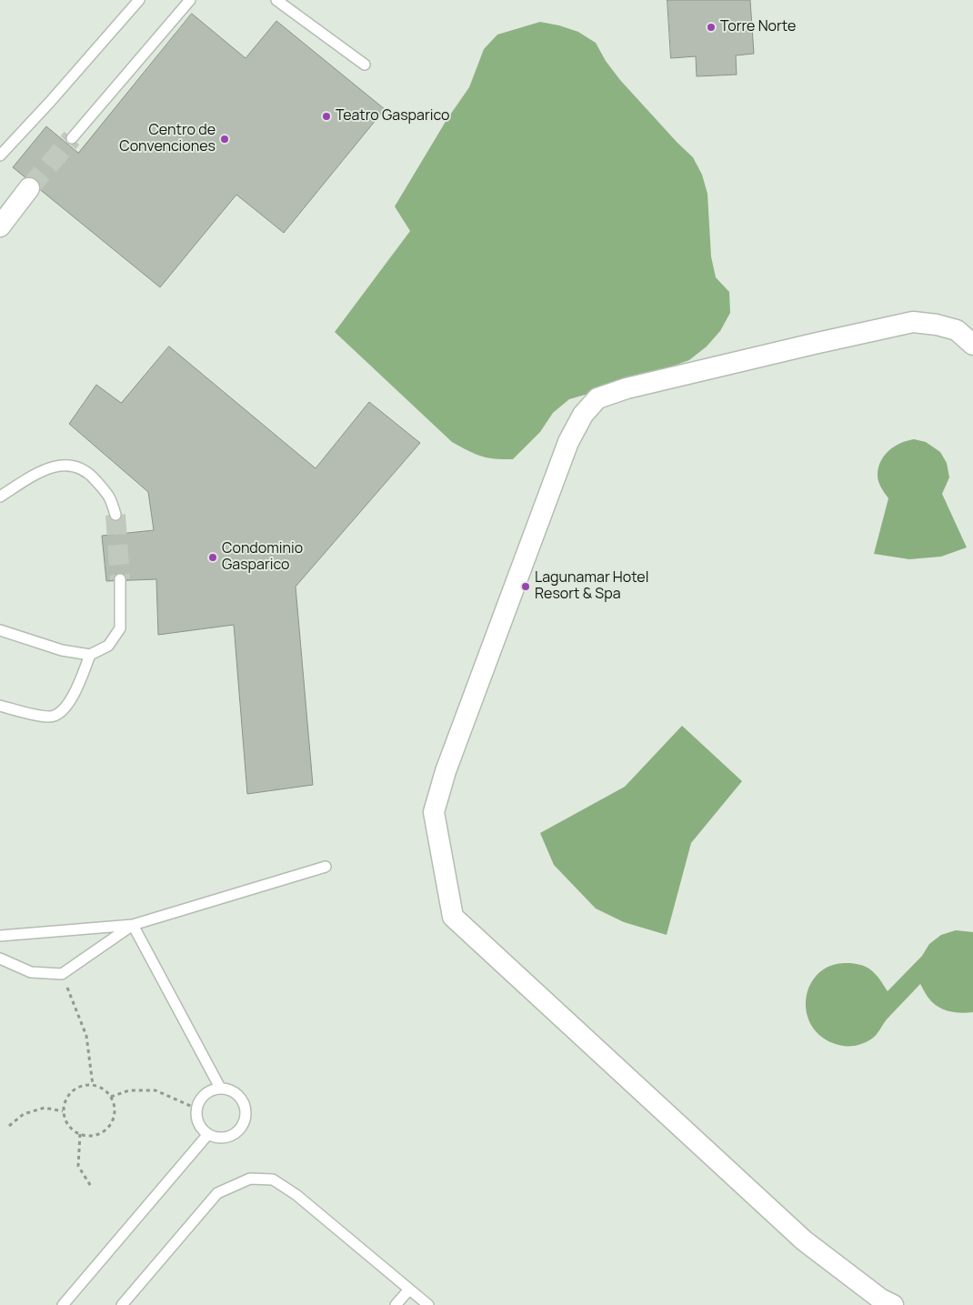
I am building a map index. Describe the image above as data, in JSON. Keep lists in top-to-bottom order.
{
  "places": [
    "Torre Norte",
    "Teatro Gasparico",
    "Centro de Convenciones",
    "Condominio Gasparico",
    "Lagunamar Hotel Resort & Spa"
  ]
}
